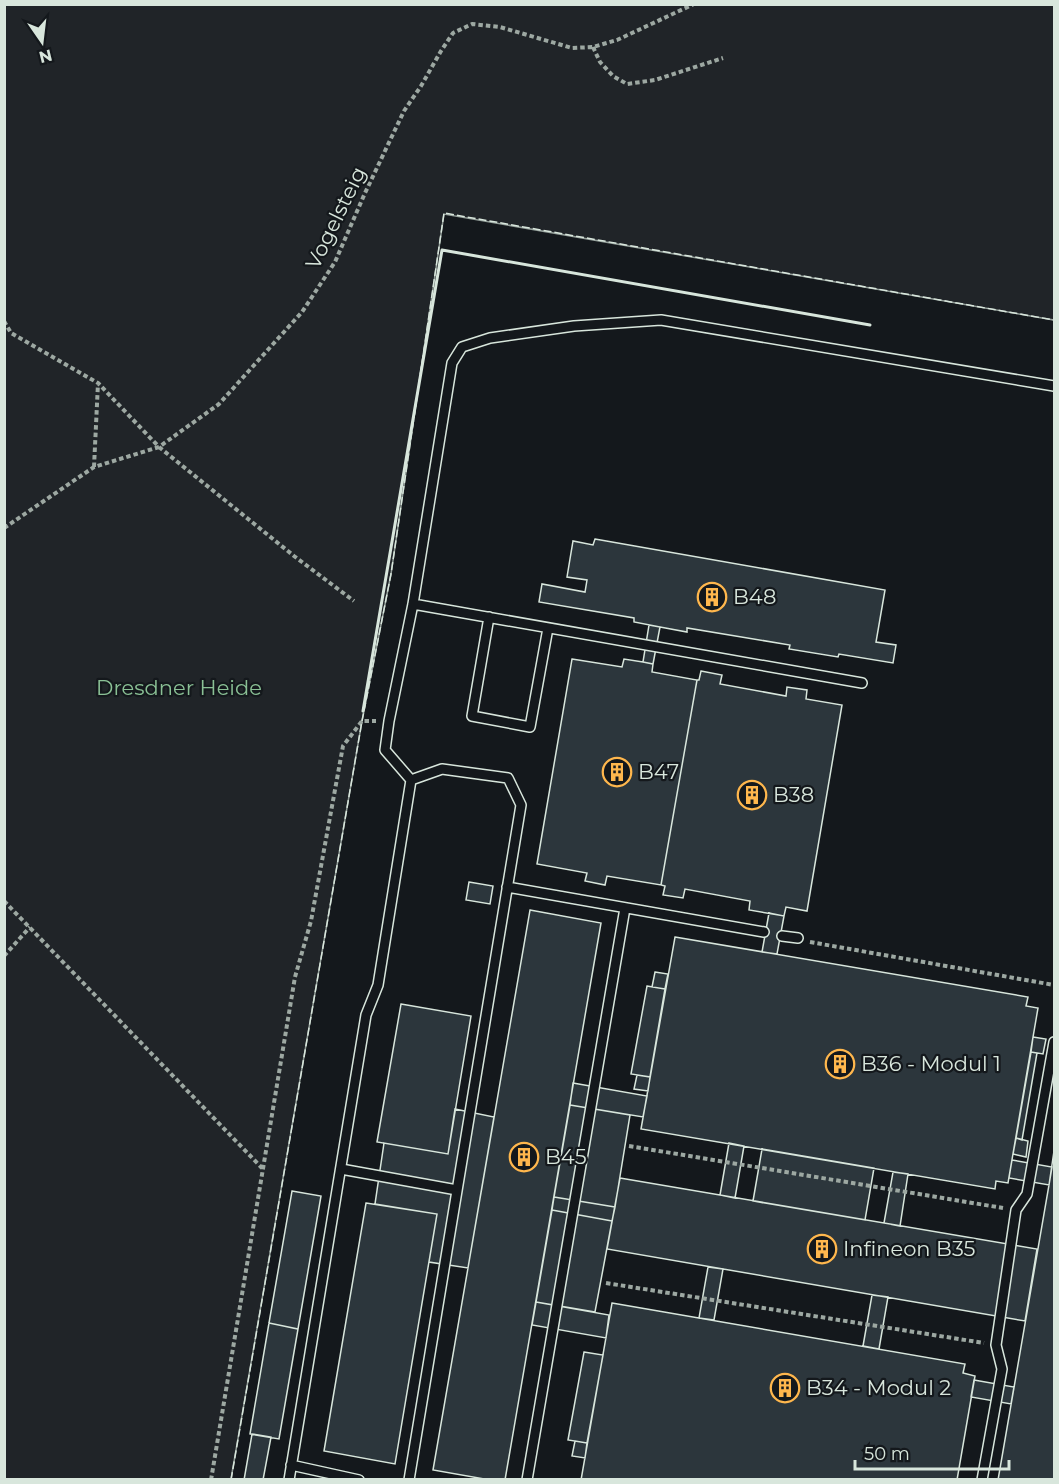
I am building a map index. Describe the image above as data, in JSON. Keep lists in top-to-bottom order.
{
  "streets": {
    "path": ["Vogelsteig"]
  },
  "parks": ["Dresdner Heide"],
  "places": {
    "building": [
      "B48",
      "B47",
      "B38",
      "B36 - Modul 1",
      "B45",
      "Infineon B35",
      "B34 - Modul 2"
    ]
  },
  "scale_bar": "50 m",
  "north": "bottom"
}
